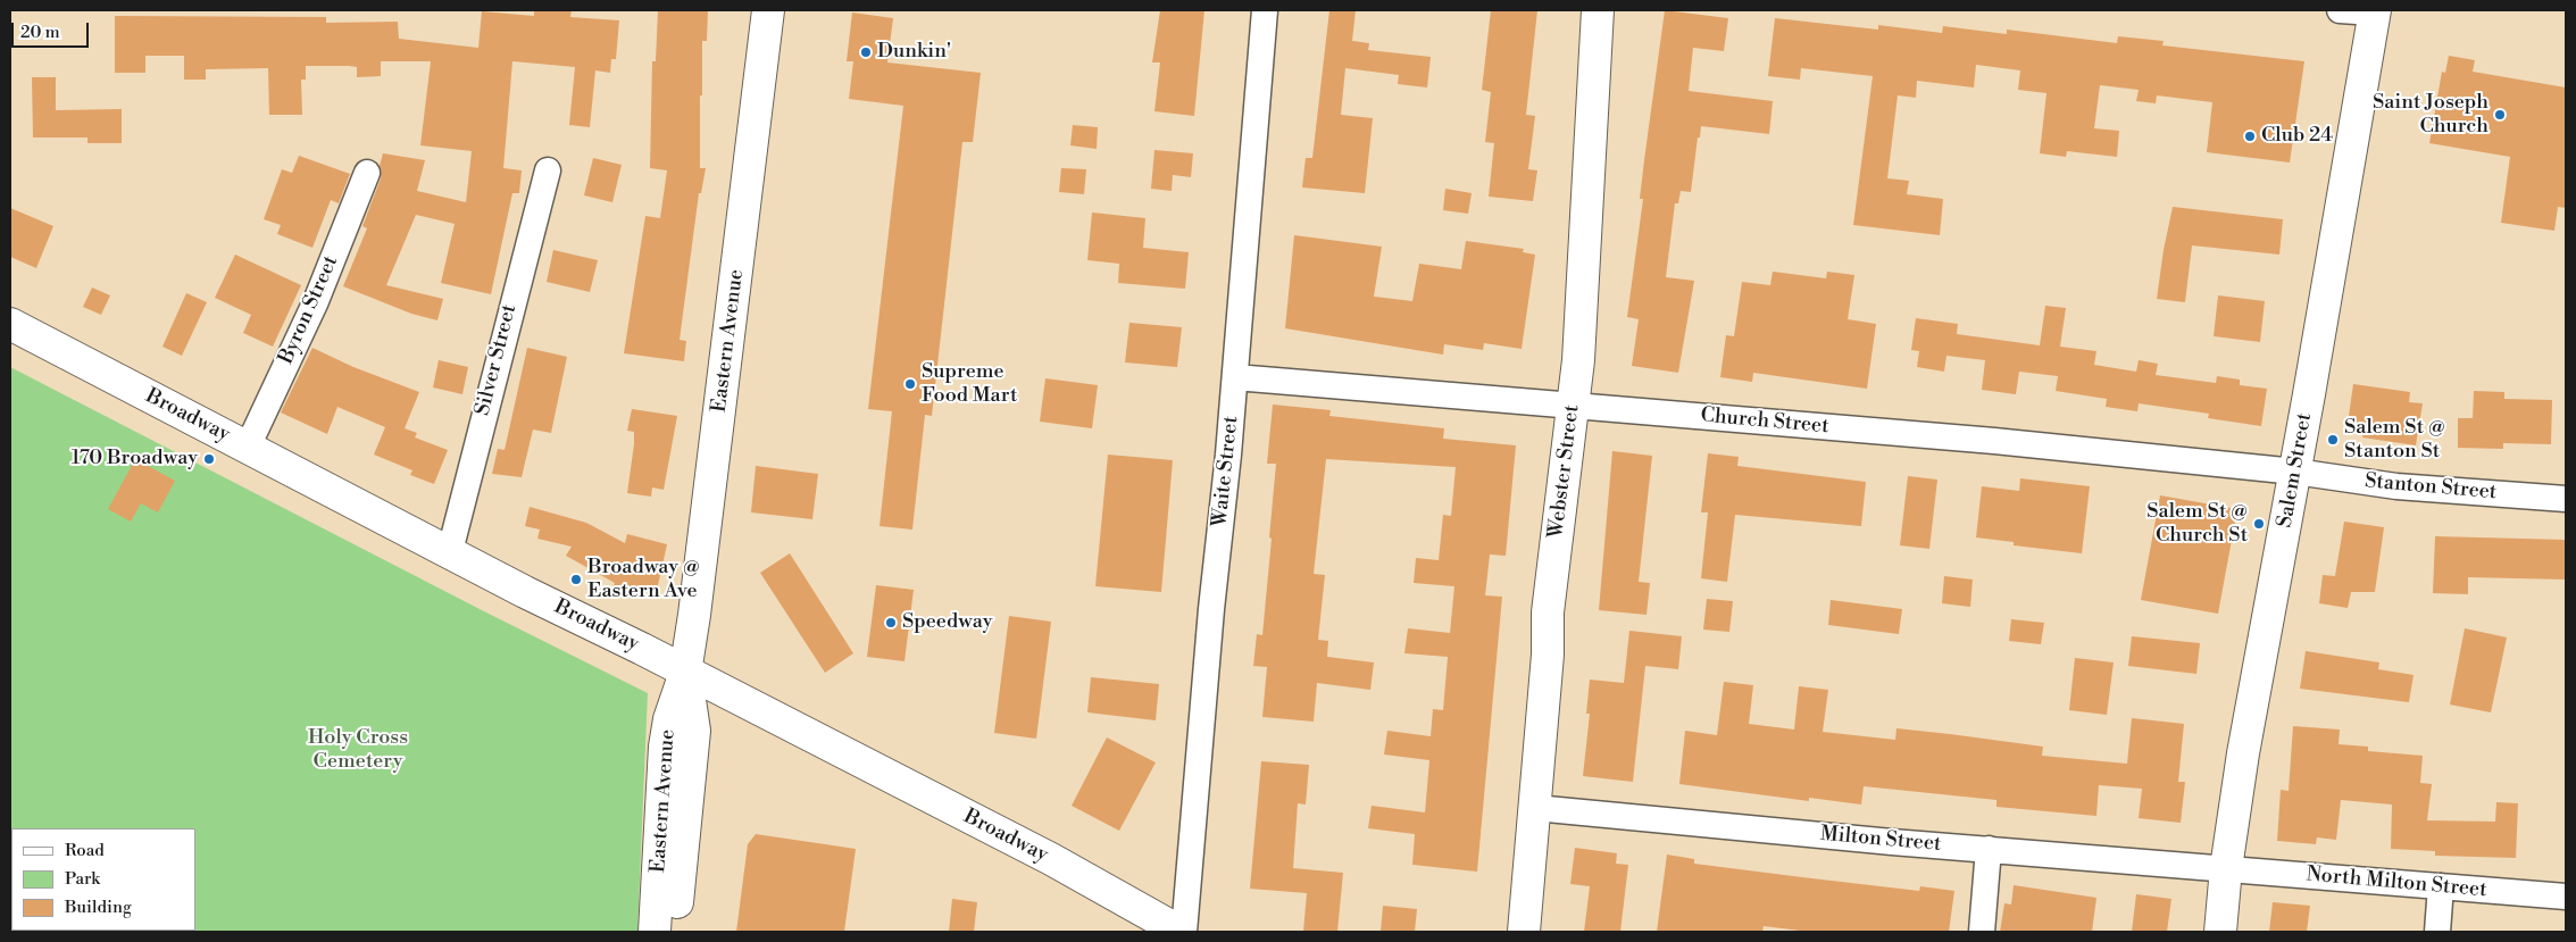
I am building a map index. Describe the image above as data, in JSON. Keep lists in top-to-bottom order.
{
  "streets": {
    "main road": [
      "Eastern Avenue",
      "Broadway",
      "Salem Street",
      "Webster Street"
    ],
    "street": [
      "Byron Street",
      "Silver Street",
      "Church Street",
      "Waite Street",
      "Stanton Street",
      "Milton Street",
      "North Milton Street"
    ]
  },
  "crossings": [
    ["Byron Street", "Broadway"],
    ["Eastern Avenue", "Broadway"],
    ["Silver Street", "Broadway"],
    ["Broadway", "Waite Street"],
    ["Church Street", "Salem Street"],
    ["Church Street", "Waite Street"],
    ["Church Street", "Webster Street"],
    ["Church Street", "Stanton Street"],
    ["Salem Street", "Stanton Street"],
    ["Salem Street", "Milton Street"],
    ["Salem Street", "North Milton Street"],
    ["Webster Street", "Milton Street"],
    ["Milton Street", "North Milton Street"]
  ],
  "parks": ["Holy Cross Cemetery"],
  "places": [
    "Dunkin'",
    "Saint Joseph Church",
    "Club 24",
    "Supreme Food Mart",
    "Salem St @ Stanton St",
    "170 Broadway",
    "Salem St @ Church St",
    "Broadway @ Eastern Ave",
    "Speedway"
  ],
  "legend": ["Road", "Park", "Building"],
  "scale_bar": "20 m"
}
